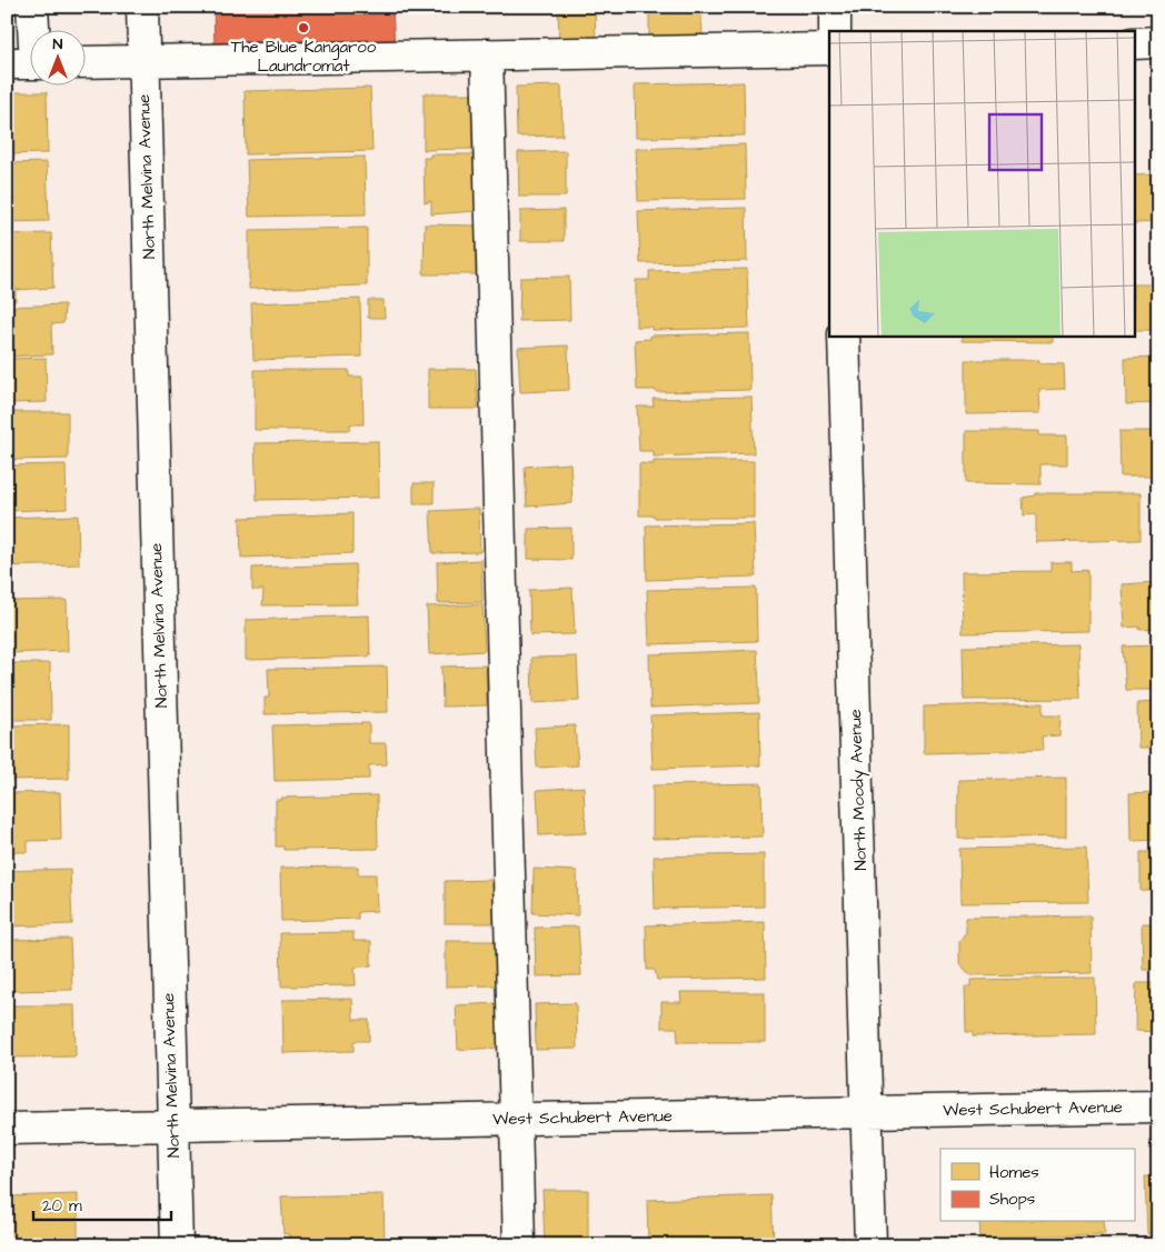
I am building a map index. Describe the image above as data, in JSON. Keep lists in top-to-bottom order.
{
  "streets": {
    "street": ["North Melvina Avenue", "North Moody Avenue", "West Schubert Avenue"]
  },
  "crossings": [
    ["North Melvina Avenue", "West Schubert Avenue"],
    ["North Moody Avenue", "West Schubert Avenue"]
  ],
  "places": ["The Blue Kangaroo Laundromat"],
  "legend": ["Homes", "Shops"],
  "scale_bar": "20 m",
  "north": "top"
}
